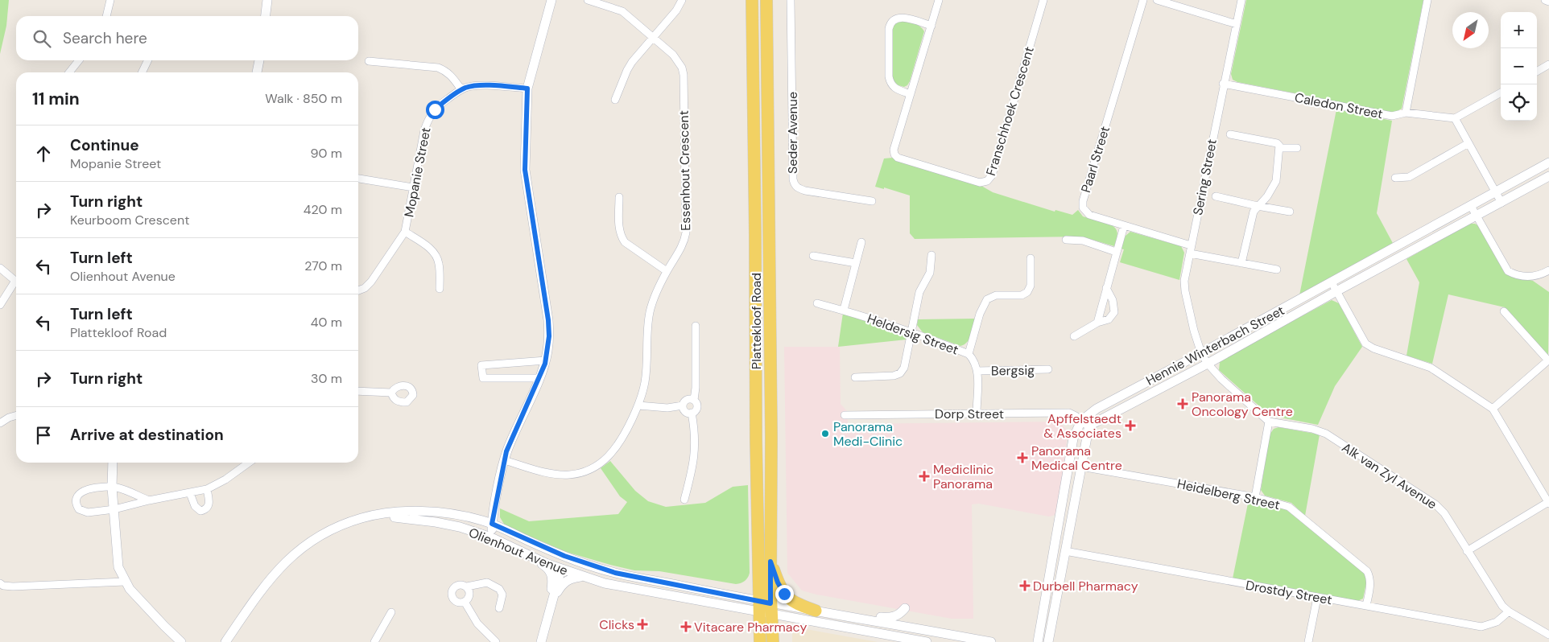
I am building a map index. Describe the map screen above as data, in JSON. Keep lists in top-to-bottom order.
{
  "streets": {
    "main road": ["Plattekloof Road"],
    "street": [
      "Caledon Street",
      "Franschhoek Crescent",
      "Seder Avenue",
      "Paarl Street",
      "Essenhout Crescent",
      "Mopanie Street",
      "Sering Street",
      "Heldersig Street",
      "Hennie Winterbach Street",
      "Bergsig",
      "Dorp Street",
      "Alk van Zyl Avenue",
      "Heidelberg Street",
      "Olienhout Avenue",
      "Drostdy Street"
    ]
  },
  "crossings": [
    ["Caledon Street", "Sering Street"],
    ["Paarl Street", "Sering Street"],
    ["Sering Street", "Hennie Winterbach Street"],
    ["Plattekloof Road", "Olienhout Avenue"],
    ["Heldersig Street", "Bergsig"],
    ["Heldersig Street", "Dorp Street"],
    ["Hennie Winterbach Street", "Dorp Street"],
    ["Alk van Zyl Avenue", "Drostdy Street"],
    ["Heidelberg Street", "Drostdy Street"]
  ],
  "places": {
    "health": [
      "Panorama Oncology Centre",
      "Apffelstaedt & Associates",
      "Panorama Medical Centre",
      "Mediclinic Panorama",
      "Durbell Pharmacy",
      "Clicks",
      "Vitacare Pharmacy"
    ],
    "other": ["Panorama Medi-Clinic"]
  },
  "north": "bottom left",
  "page": {
    "map_buttons": ["+", "−"],
    "search": "Search here",
    "heading": ["11 min", "Walk · 850 m"],
    "list": [
      ["Continue", "Mopanie Street", "90 m"],
      ["Turn right", "Keurboom Crescent", "420 m"],
      ["Turn left", "Olienhout Avenue", "270 m"],
      ["Turn left", "Plattekloof Road", "40 m"],
      ["Turn right", "30 m"],
      "Arrive at destination"
    ]
  }
}
